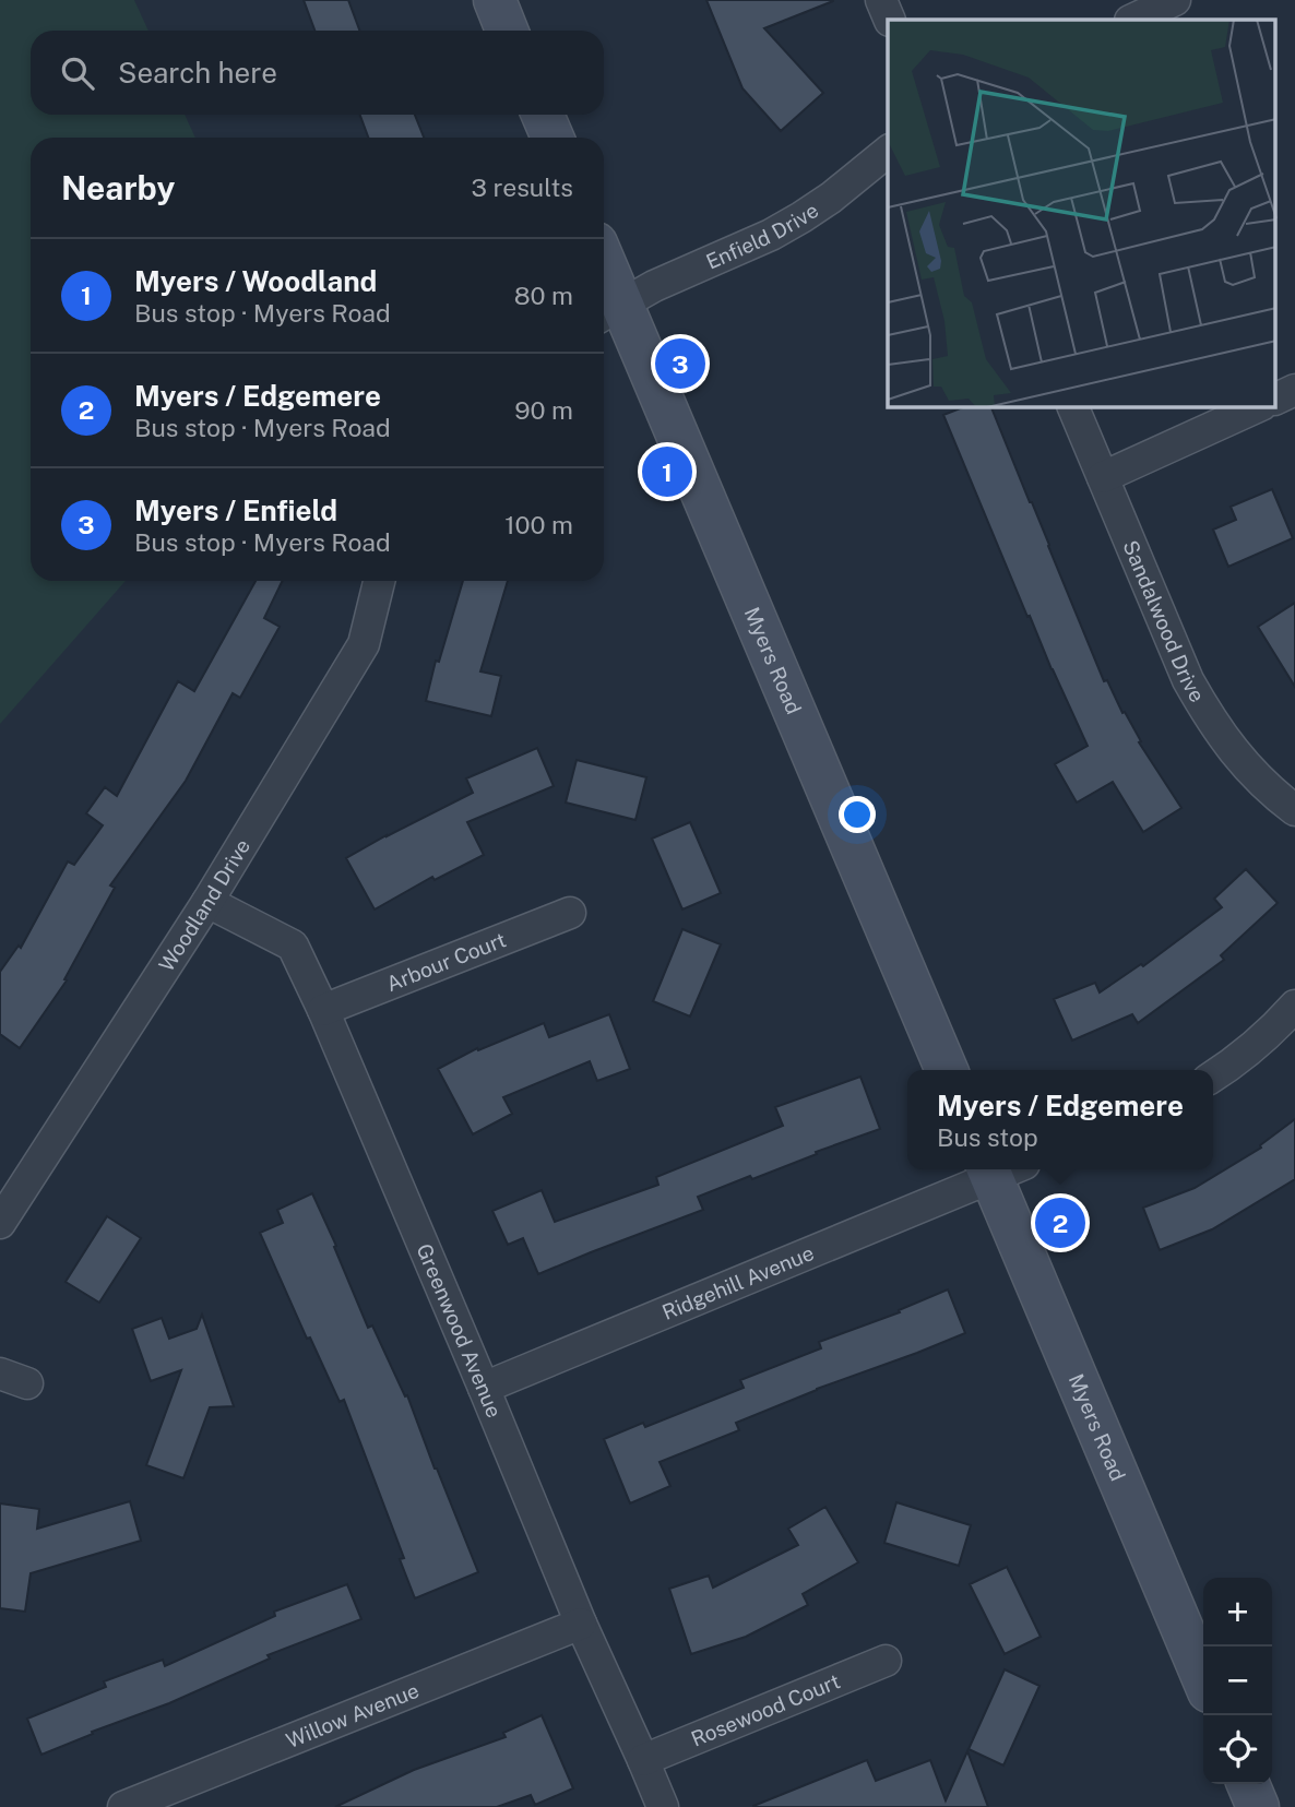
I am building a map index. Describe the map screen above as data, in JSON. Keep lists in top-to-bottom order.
{
  "streets": {
    "main road": ["Myers Road"],
    "street": [
      "Enfield Drive",
      "Sandalwood Drive",
      "Woodland Drive",
      "Arbour Court",
      "Ridgehill Avenue",
      "Greenwood Avenue",
      "Rosewood Court",
      "Willow Avenue"
    ]
  },
  "crossings": [
    ["Enfield Drive", "Myers Road"],
    ["Woodland Drive", "Greenwood Avenue"],
    ["Arbour Court", "Greenwood Avenue"],
    ["Ridgehill Avenue", "Greenwood Avenue"],
    ["Greenwood Avenue", "Rosewood Court"],
    ["Greenwood Avenue", "Willow Avenue"]
  ],
  "page": {
    "search": "Search here",
    "heading": ["Nearby", "3 results"],
    "list": [
      {
        "mark": "1",
        "name": "Myers / Woodland",
        "note": "Bus stop · Myers Road",
        "value": "80 m"
      },
      {
        "mark": "2",
        "name": "Myers / Edgemere",
        "note": "Bus stop · Myers Road",
        "value": "90 m"
      },
      {
        "mark": "3",
        "name": "Myers / Enfield",
        "note": "Bus stop · Myers Road",
        "value": "100 m"
      }
    ],
    "pins": ["3", "1", "2"],
    "popup": ["Myers / Edgemere", "Bus stop"],
    "map_buttons": ["+", "−"]
  }
}
